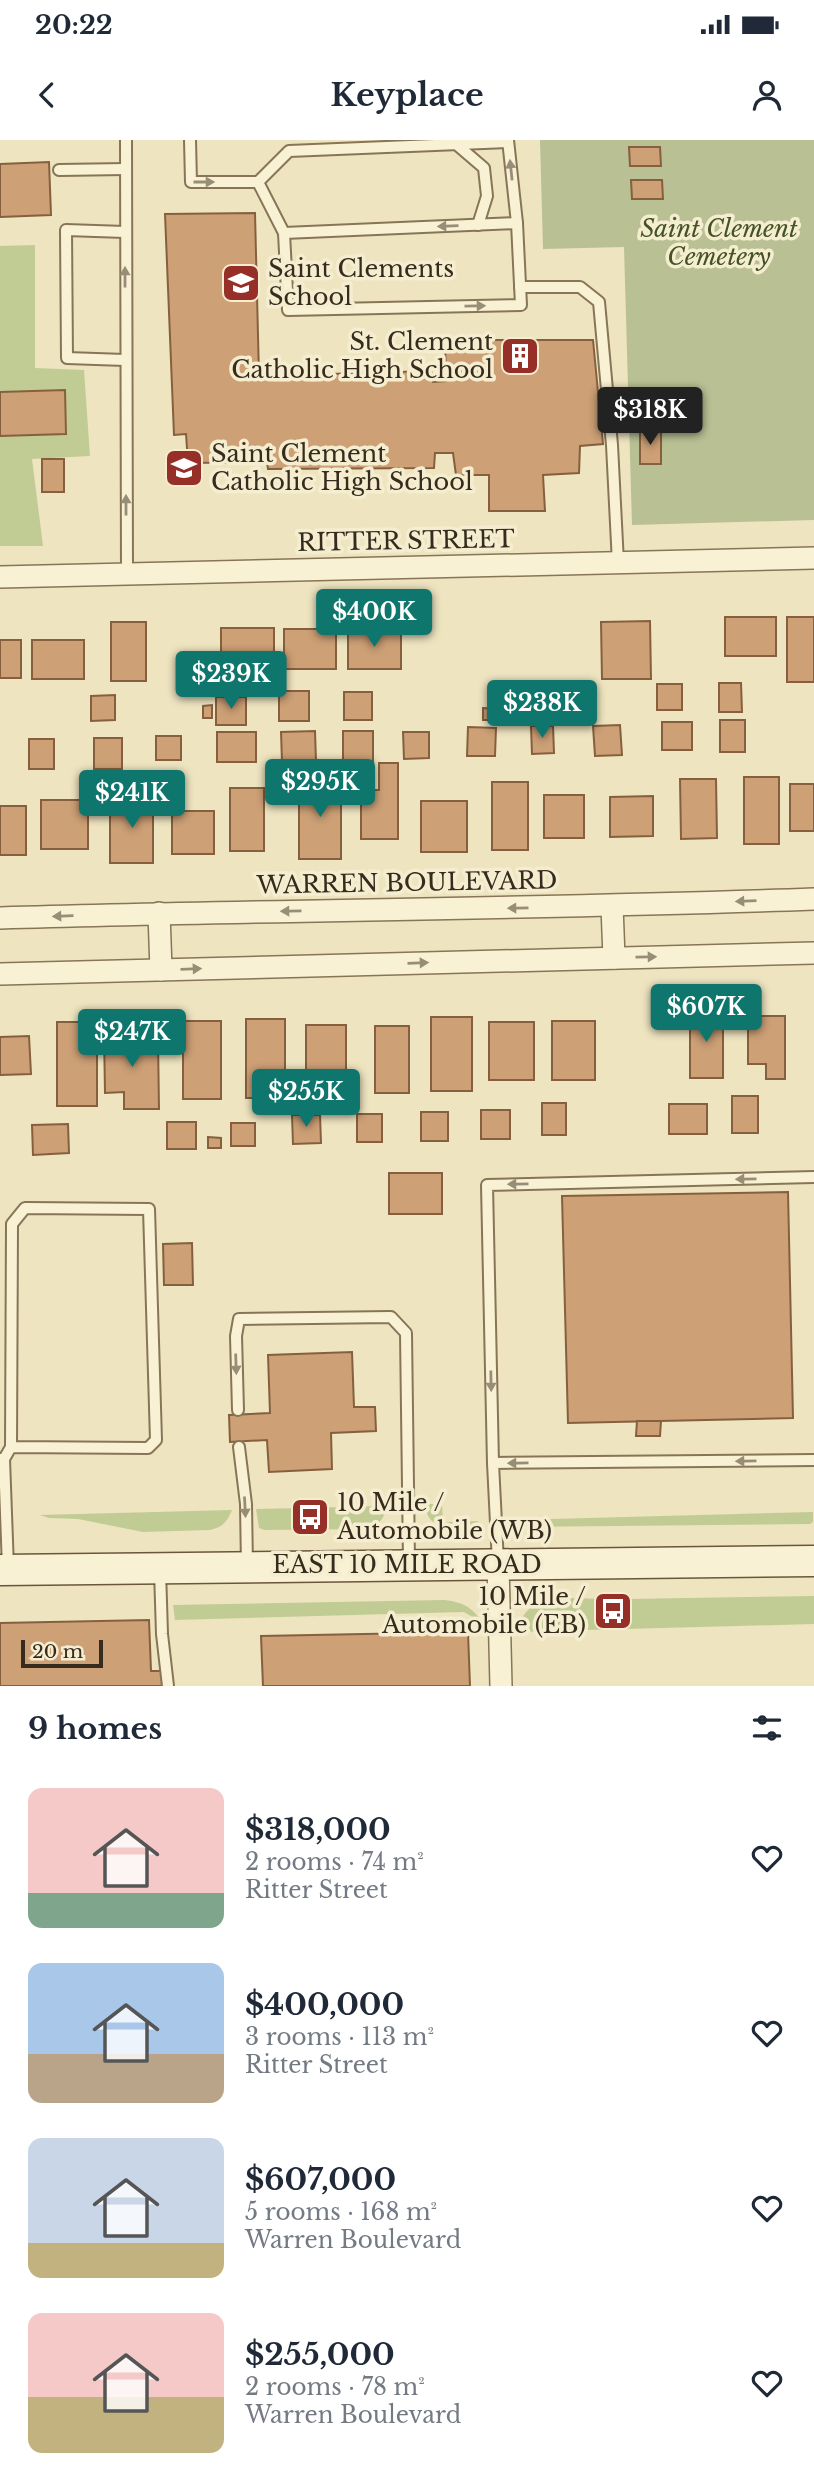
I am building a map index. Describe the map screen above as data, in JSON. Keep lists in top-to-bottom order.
{
  "streets": {
    "main road": ["EAST 10 MILE ROAD"],
    "street": ["RITTER STREET", "WARREN BOULEVARD"]
  },
  "parks": ["Saint Clement Cemetery"],
  "places": {
    "school or university": ["Saint Clements School", "Saint Clement Catholic High School"],
    "building": ["St. Clement Catholic High School"],
    "bus stop": ["10 Mile / Automobile (WB)", "10 Mile / Automobile (EB)"]
  },
  "scale_bar": "20 m",
  "page": {
    "status": "20:22",
    "header": "Keyplace",
    "price": [
      "$318K",
      "$400K",
      "$239K",
      "$238K",
      "$295K",
      "$241K",
      "$607K",
      "$247K",
      "$255K"
    ],
    "scale": "20 m",
    "heading": "9 homes",
    "list": [
      {
        "name": "$318,000",
        "note": "2 rooms · 74 m² · Ritter Street"
      },
      {
        "name": "$400,000",
        "note": "3 rooms · 113 m² · Ritter Street"
      },
      {
        "name": "$607,000",
        "note": "5 rooms · 168 m² · Warren Boulevard"
      },
      {
        "name": "$255,000",
        "note": "2 rooms · 78 m² · Warren Boulevard"
      }
    ]
  }
}
